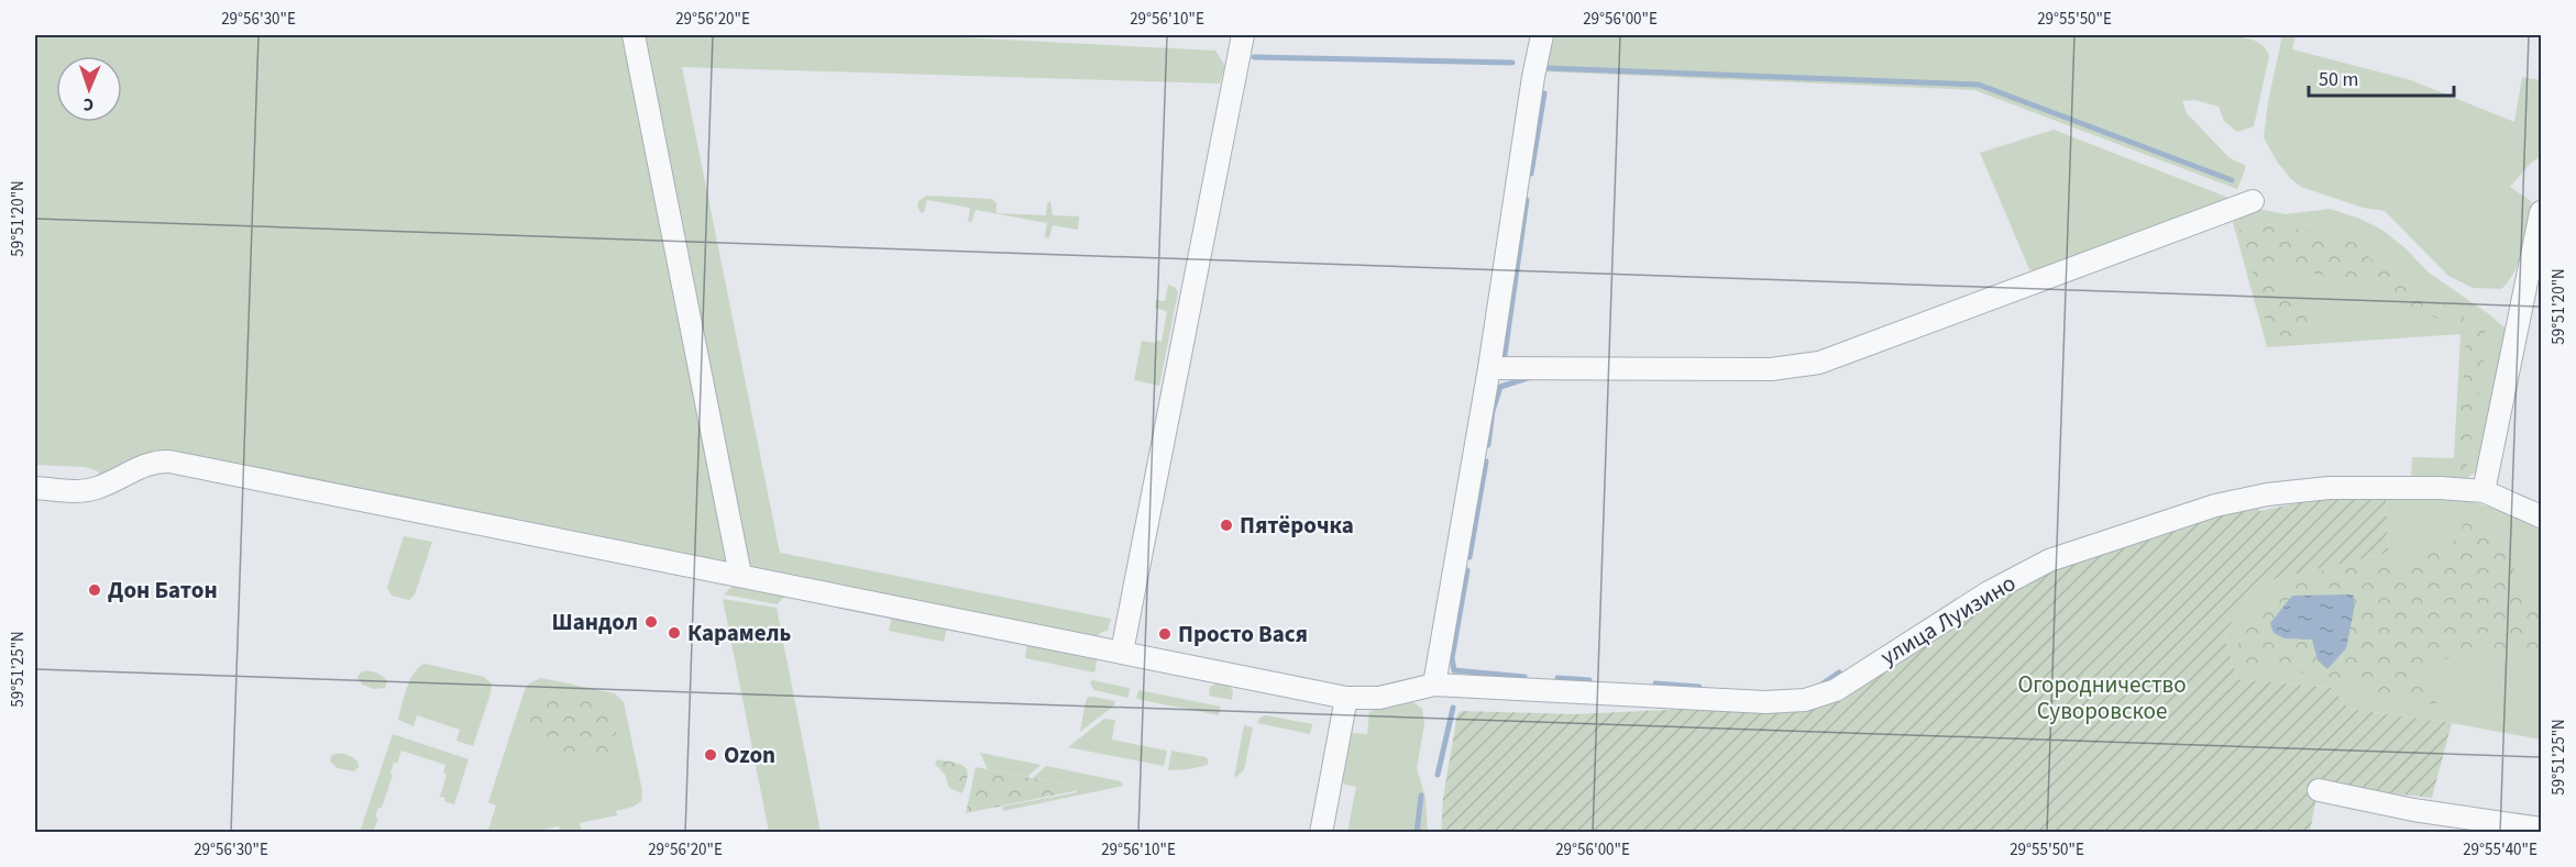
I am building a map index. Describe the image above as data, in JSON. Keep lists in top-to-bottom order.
{
  "streets": {
    "street": ["улица Луизино"]
  },
  "parks": ["Огородничество Суворовское"],
  "places": [
    "Пятёрочка",
    "Дон Батон",
    "Шандол",
    "Карамель",
    "Просто Вася",
    "Ozon"
  ],
  "scale_bar": "50 m",
  "north": "bottom",
  "coordinates": [
    "29°56'30\"E",
    "29°56'20\"E",
    "29°56'10\"E",
    "29°56'00\"E",
    "29°55'50\"E",
    "59°51'20\"N",
    "59°51'25\"N",
    "29°55'40\"E"
  ]
}
